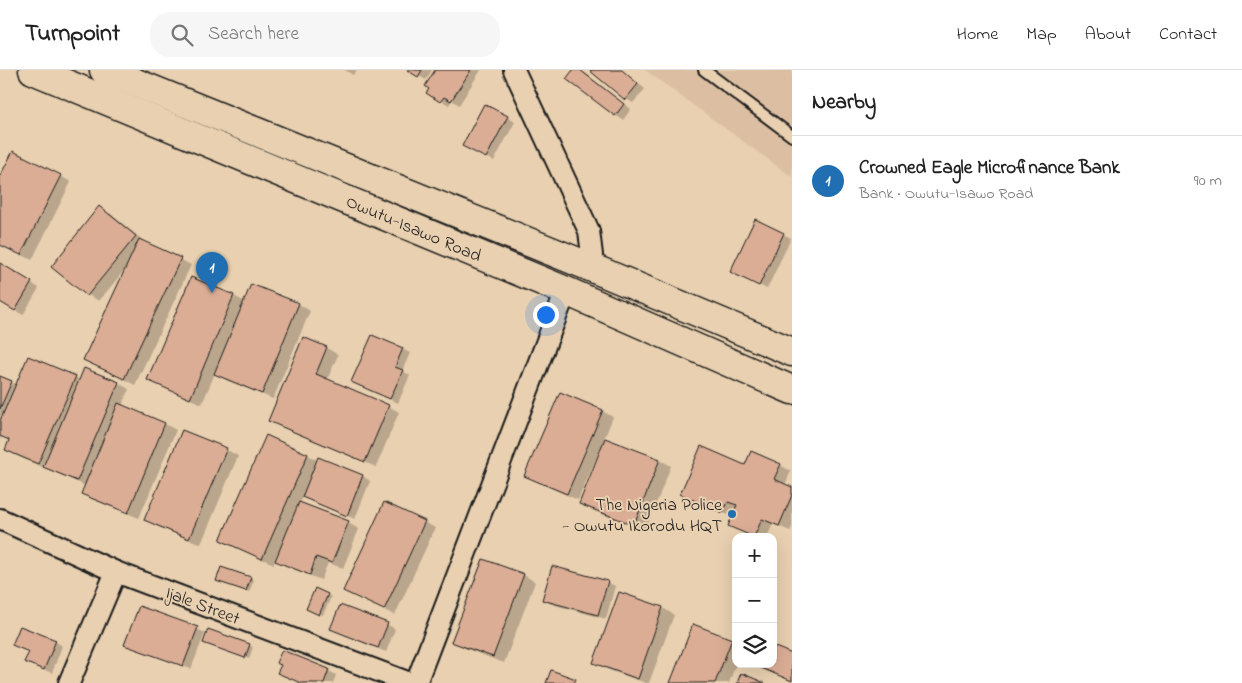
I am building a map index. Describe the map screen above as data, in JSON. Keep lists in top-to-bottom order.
{
  "streets": {
    "street": ["Owutu-Isawo Road", "Ijale Street"]
  },
  "places": ["The Nigeria Police - Owutu Ikorodu HQT"],
  "page": {
    "header": "Turnpoint",
    "search": "Search here",
    "nav": [
      "Home",
      "Map",
      "About",
      "Contact"
    ],
    "heading": "Nearby",
    "list": [
      {
        "mark": "1",
        "name": "Crowned Eagle Microfinance Bank",
        "note": "Bank · Owutu-Isawo Road",
        "value": "90 m"
      }
    ],
    "pins": "1",
    "map_buttons": ["+", "−"]
  }
}
